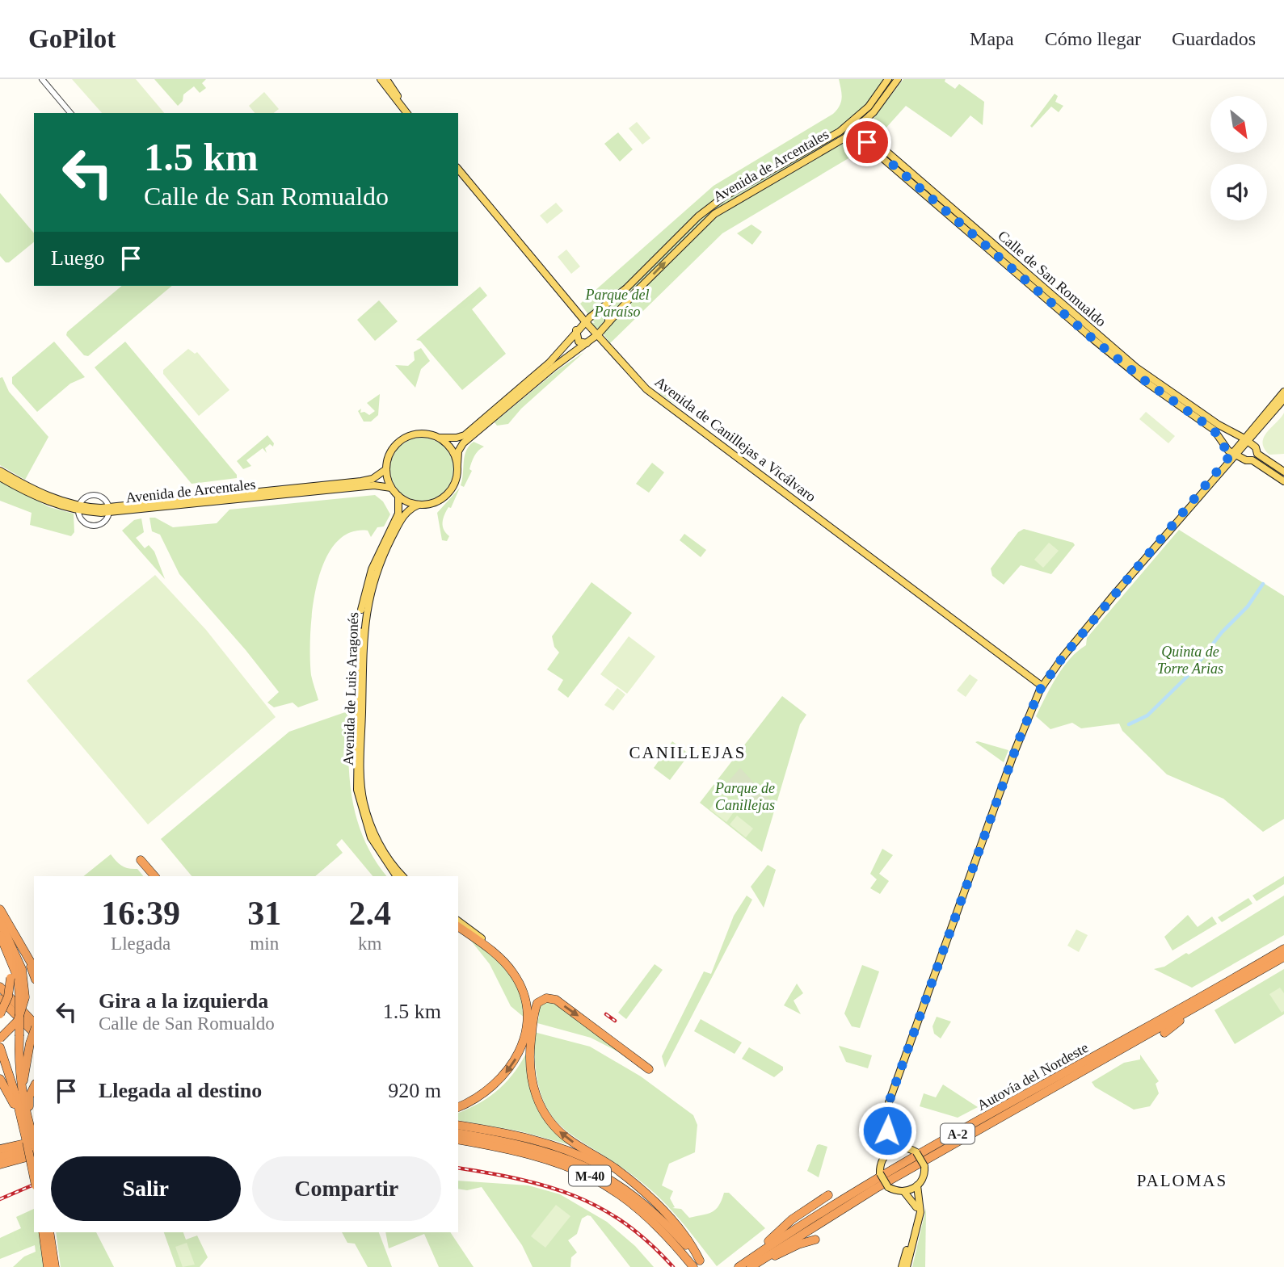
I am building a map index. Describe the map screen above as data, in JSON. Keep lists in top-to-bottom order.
{
  "streets": {
    "highway": ["Autovía del Nordeste", "A-2", "M-40"],
    "main road": [
      "Avenida de Arcentales",
      "Calle de San Romualdo",
      "Avenida de Canillejas a Vicálvaro",
      "Avenida de Luis Aragonés"
    ]
  },
  "crossings": [
    ["Avenida de Arcentales", "Avenida de Canillejas a Vicálvaro"],
    ["Avenida de Arcentales", "Avenida de Luis Aragonés"],
    ["Autovía del Nordeste", "A-2"]
  ],
  "districts": ["CANILLEJAS", "PALOMAS"],
  "parks": ["Parque del Paraíso", "Quinta de Torre Arias", "Parque de Canillejas"],
  "north": "bottom right",
  "page": {
    "header": "GoPilot",
    "nav": ["Mapa", "Cómo llegar", "Guardados"],
    "turn": ["1.5 km", "Calle de San Romualdo"],
    "then": "Luego",
    "eta": [
      "16:39",
      "Llegada",
      "31",
      "min",
      "2.4",
      "km"
    ],
    "list": [
      {
        "name": "Gira a la izquierda",
        "note": "Calle de San Romualdo",
        "value": "1.5 km"
      },
      {
        "name": "Llegada al destino",
        "value": "920 m"
      }
    ],
    "buttons": ["Salir", "Compartir"]
  }
}
